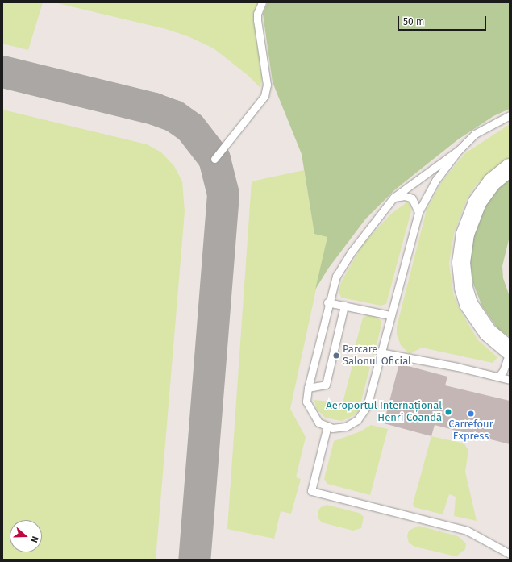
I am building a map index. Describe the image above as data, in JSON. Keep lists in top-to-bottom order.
{
  "places": ["Parcare Salonul Oficial", "Aeroportul Internațional Henri Coandă", "Carrefour Express"],
  "scale_bar": "50 m",
  "north": "right"
}
